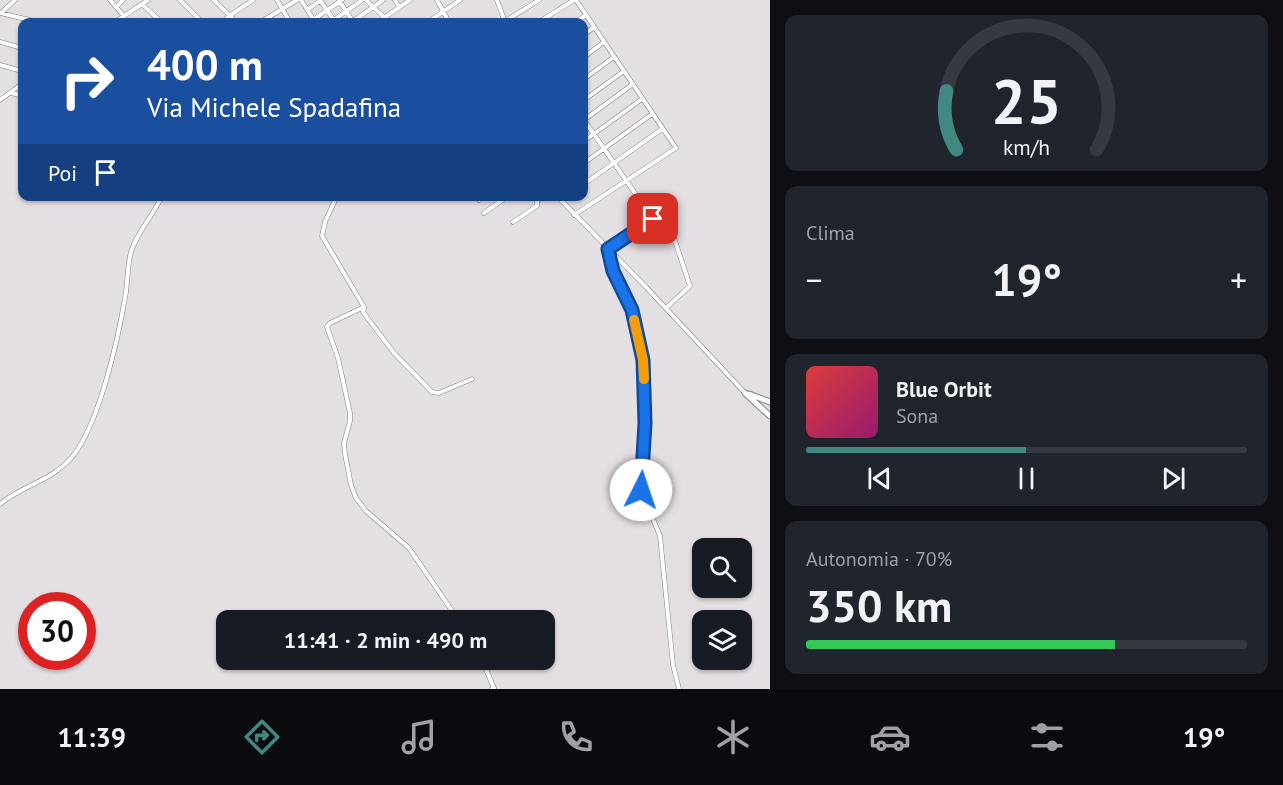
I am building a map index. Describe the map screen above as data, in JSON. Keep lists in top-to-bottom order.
{
  "page": {
    "turn": ["400 m", "Via Michele Spadafina"],
    "then": "Poi",
    "tile": [
      "Clima",
      ["Autonomia · 70%", "350 km"]
    ],
    "heat": ["−", "19°", "+"],
    "song": ["Blue Orbit", "Sona"],
    "limit": "30",
    "trip": "11:41 · 2 min · 490 m",
    "tabs": ["11:39", "19°"],
    "gauge": ["25", "km/h"]
  }
}
